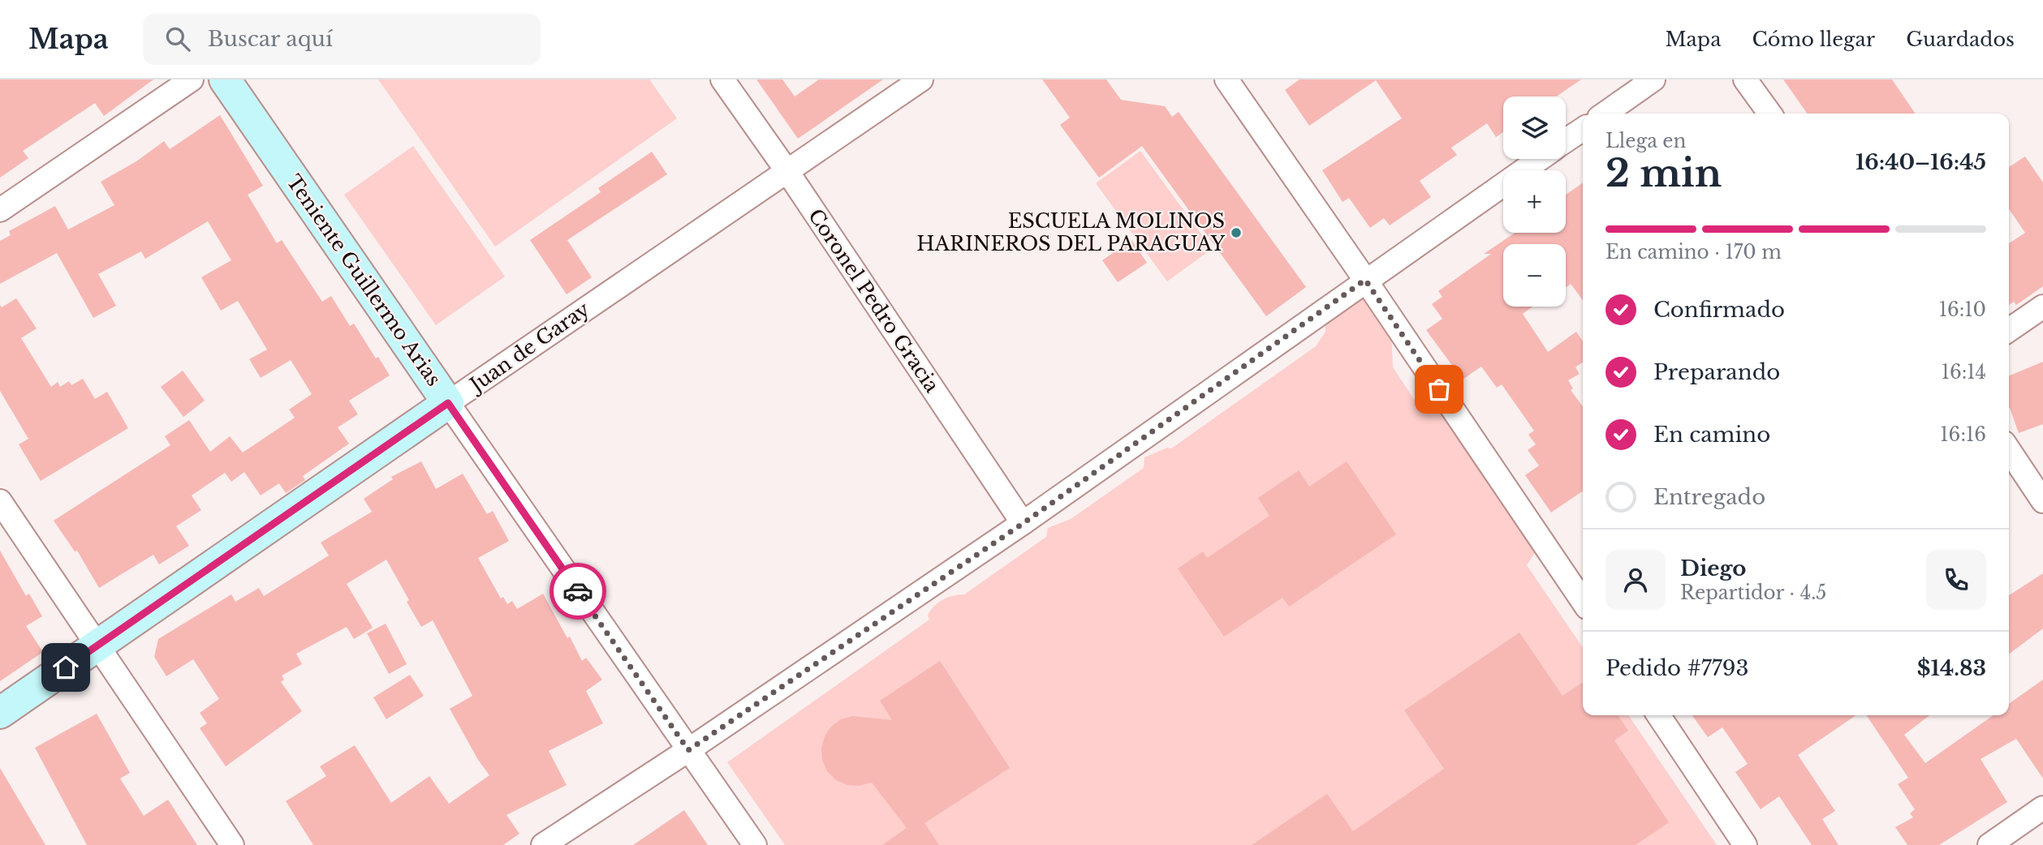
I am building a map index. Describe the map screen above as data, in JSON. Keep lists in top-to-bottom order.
{
  "streets": {
    "street": ["Teniente Guillermo Arias", "Coronel Pedro Gracia", "Juan de Garay"]
  },
  "crossings": [
    ["Teniente Guillermo Arias", "Juan de Garay"],
    ["Coronel Pedro Gracia", "Juan de Garay"]
  ],
  "places": ["ESCUELA MOLINOS HARINEROS DEL PARAGUAY"],
  "page": {
    "header": "Mapa",
    "search": "Buscar aquí",
    "nav": ["Mapa", "Cómo llegar", "Guardados"],
    "map_buttons": ["+", "−"],
    "heading": ["2 min", "Llega en", "16:40–16:45"],
    "panel": [
      "Diego",
      "Repartidor · 4.5",
      "Pedido #7793",
      "$14.83"
    ],
    "bar": "En camino · 170 m",
    "list": [
      ["Confirmado", "16:10"],
      ["Preparando", "16:14"],
      ["En camino", "16:16"],
      "Entregado"
    ]
  }
}
